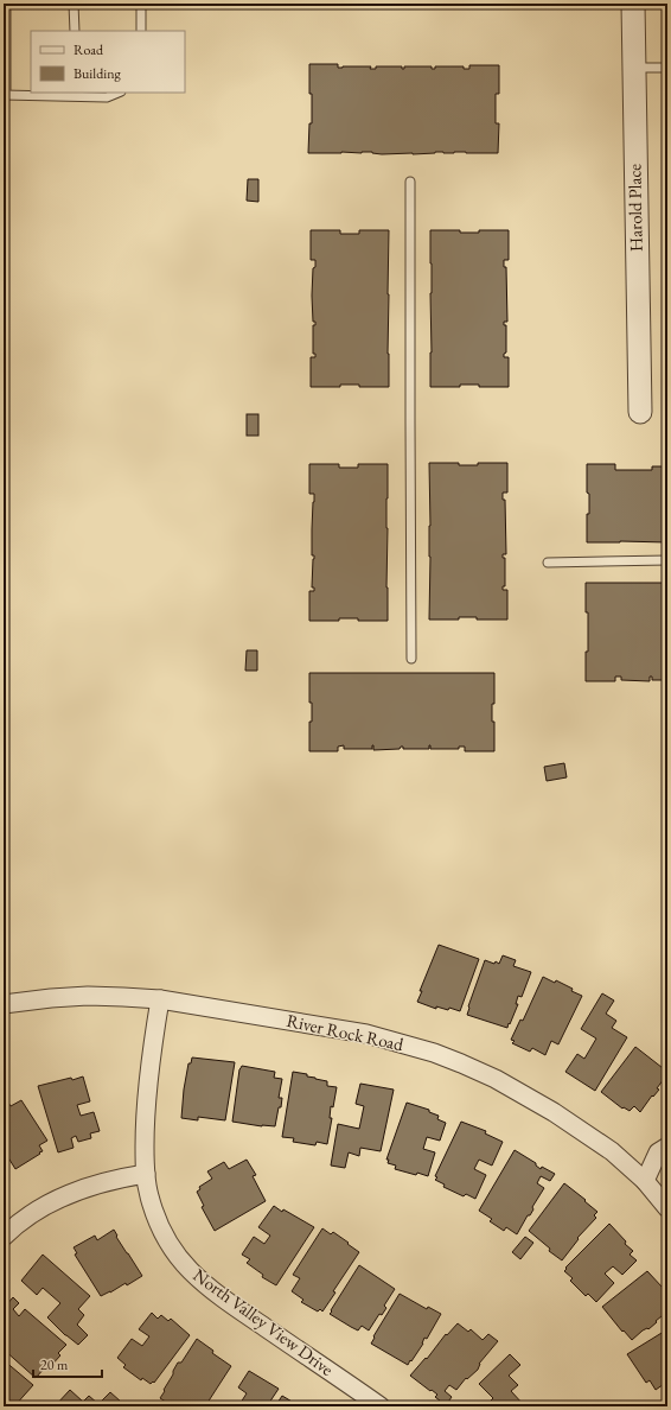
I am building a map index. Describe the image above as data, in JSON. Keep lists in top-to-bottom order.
{
  "streets": {
    "street": ["Harold Place", "River Rock Road", "North Valley View Drive"]
  },
  "crossings": [
    ["River Rock Road", "North Valley View Drive"]
  ],
  "legend": ["Road", "Building"],
  "scale_bar": "20 m"
}
